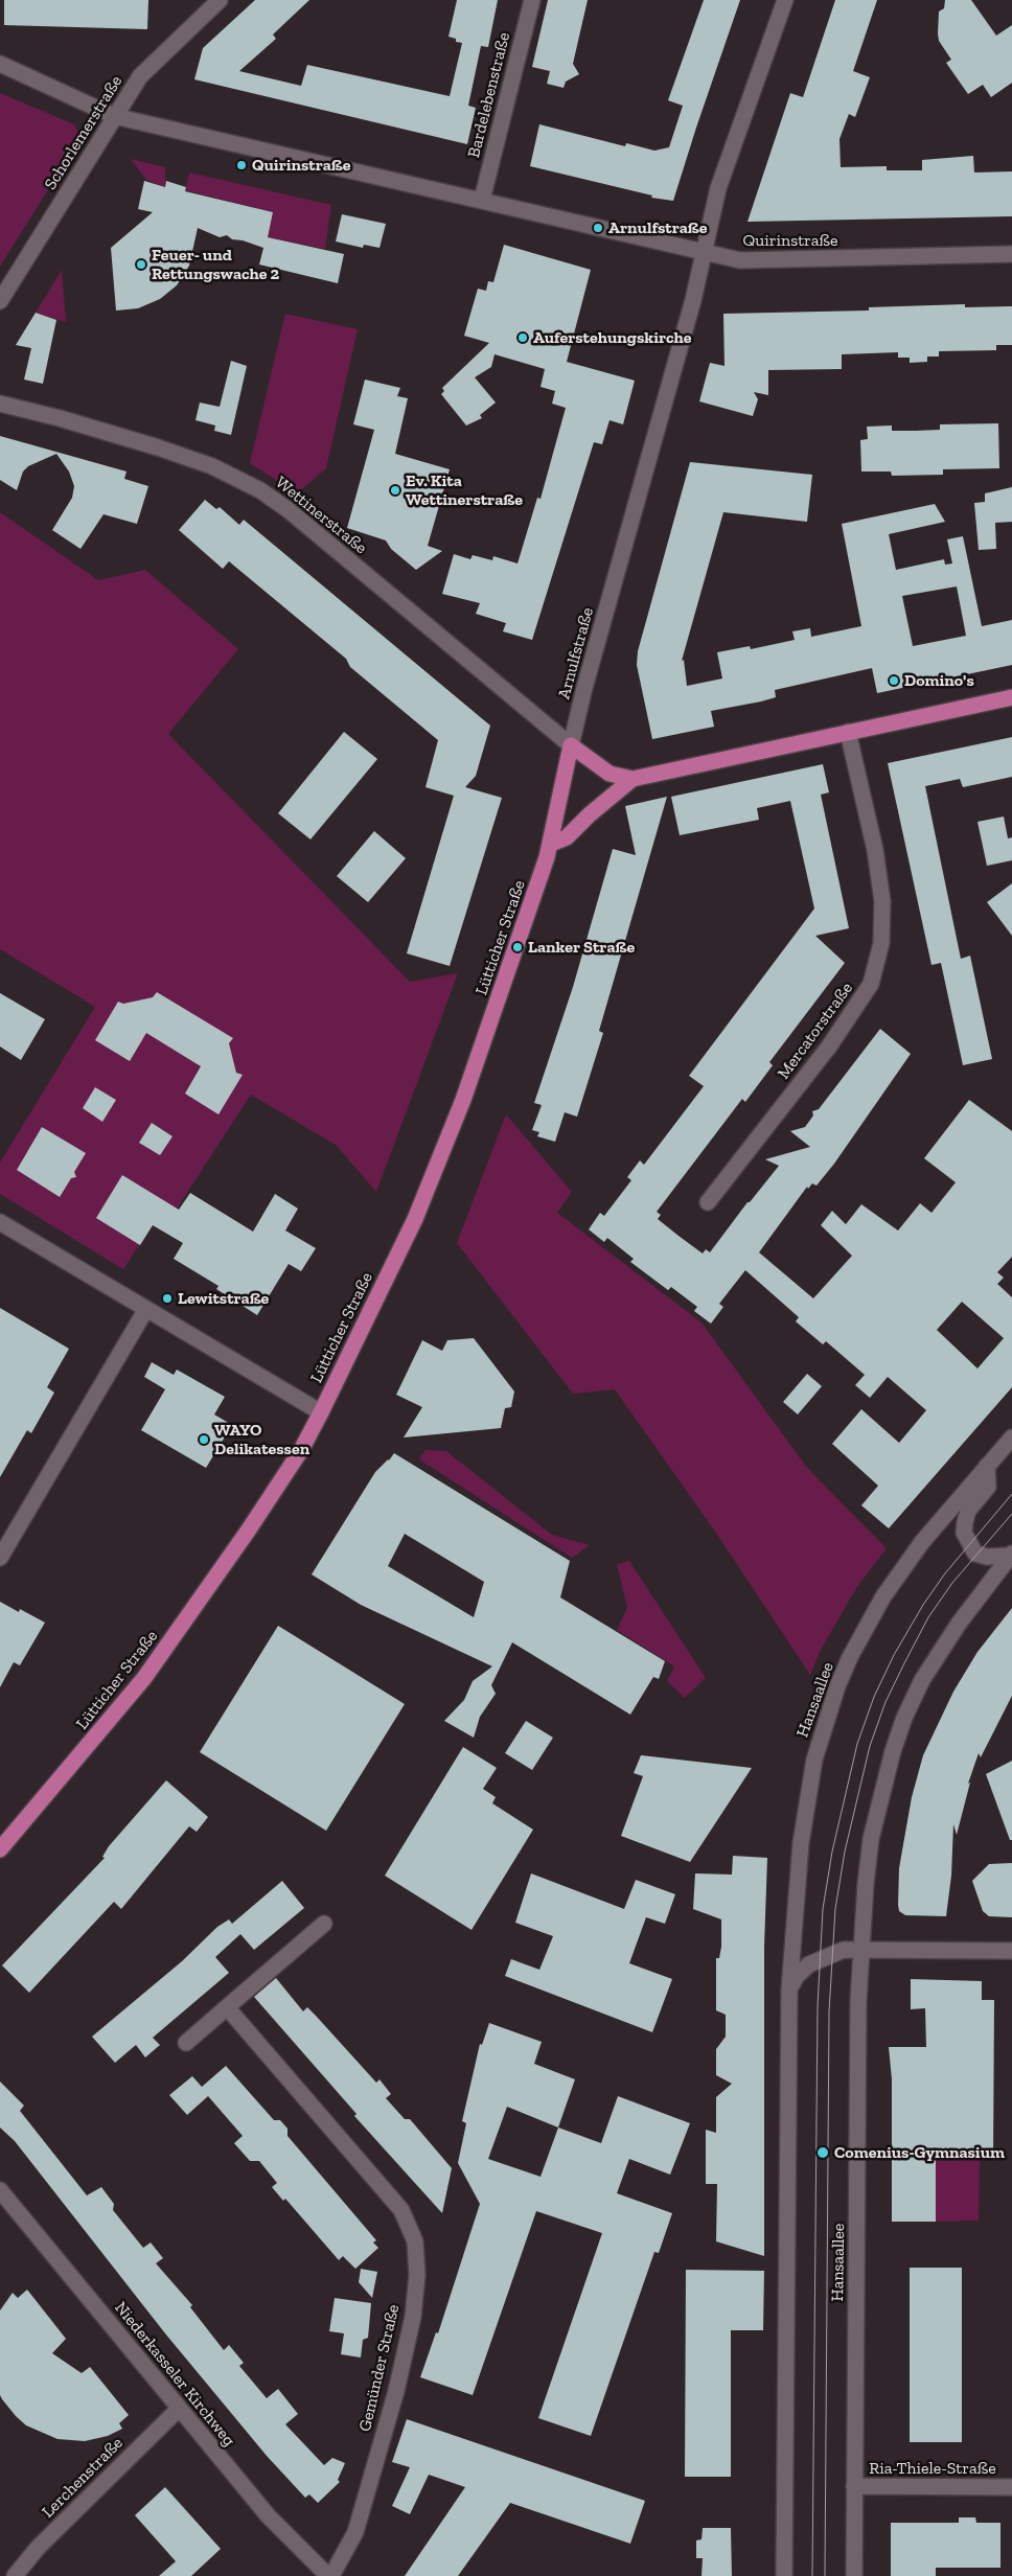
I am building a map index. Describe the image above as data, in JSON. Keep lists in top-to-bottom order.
{
  "streets": {
    "main road": ["Lütticher Straße"],
    "street": [
      "Bardelebenstraße",
      "Schorlemerstraße",
      "Quirinstraße",
      "Wettinerstraße",
      "Arnulfstraße",
      "Mercatorstraße",
      "Hansaallee",
      "Gemünder Straße",
      "Niederkasseler Kirchweg",
      "Ria-Thiele-Straße",
      "Lerchenstraße"
    ]
  },
  "crossings": [
    ["Bardelebenstraße", "Quirinstraße"],
    ["Schorlemerstraße", "Quirinstraße"],
    ["Quirinstraße", "Arnulfstraße"],
    ["Wettinerstraße", "Arnulfstraße"],
    ["Wettinerstraße", "Lütticher Straße"],
    ["Arnulfstraße", "Lütticher Straße"],
    ["Hansaallee", "Ria-Thiele-Straße"],
    ["Gemünder Straße", "Niederkasseler Kirchweg"],
    ["Niederkasseler Kirchweg", "Lerchenstraße"]
  ],
  "places": [
    "Quirinstraße",
    "Arnulfstraße",
    "Feuer- und Rettungswache 2",
    "Auferstehungskirche",
    "Ev. Kita Wettinerstraße",
    "Domino's",
    "Lanker Straße",
    "Lewitstraße",
    "WAYO Delikatessen",
    "Comenius-Gymnasium"
  ]
}
